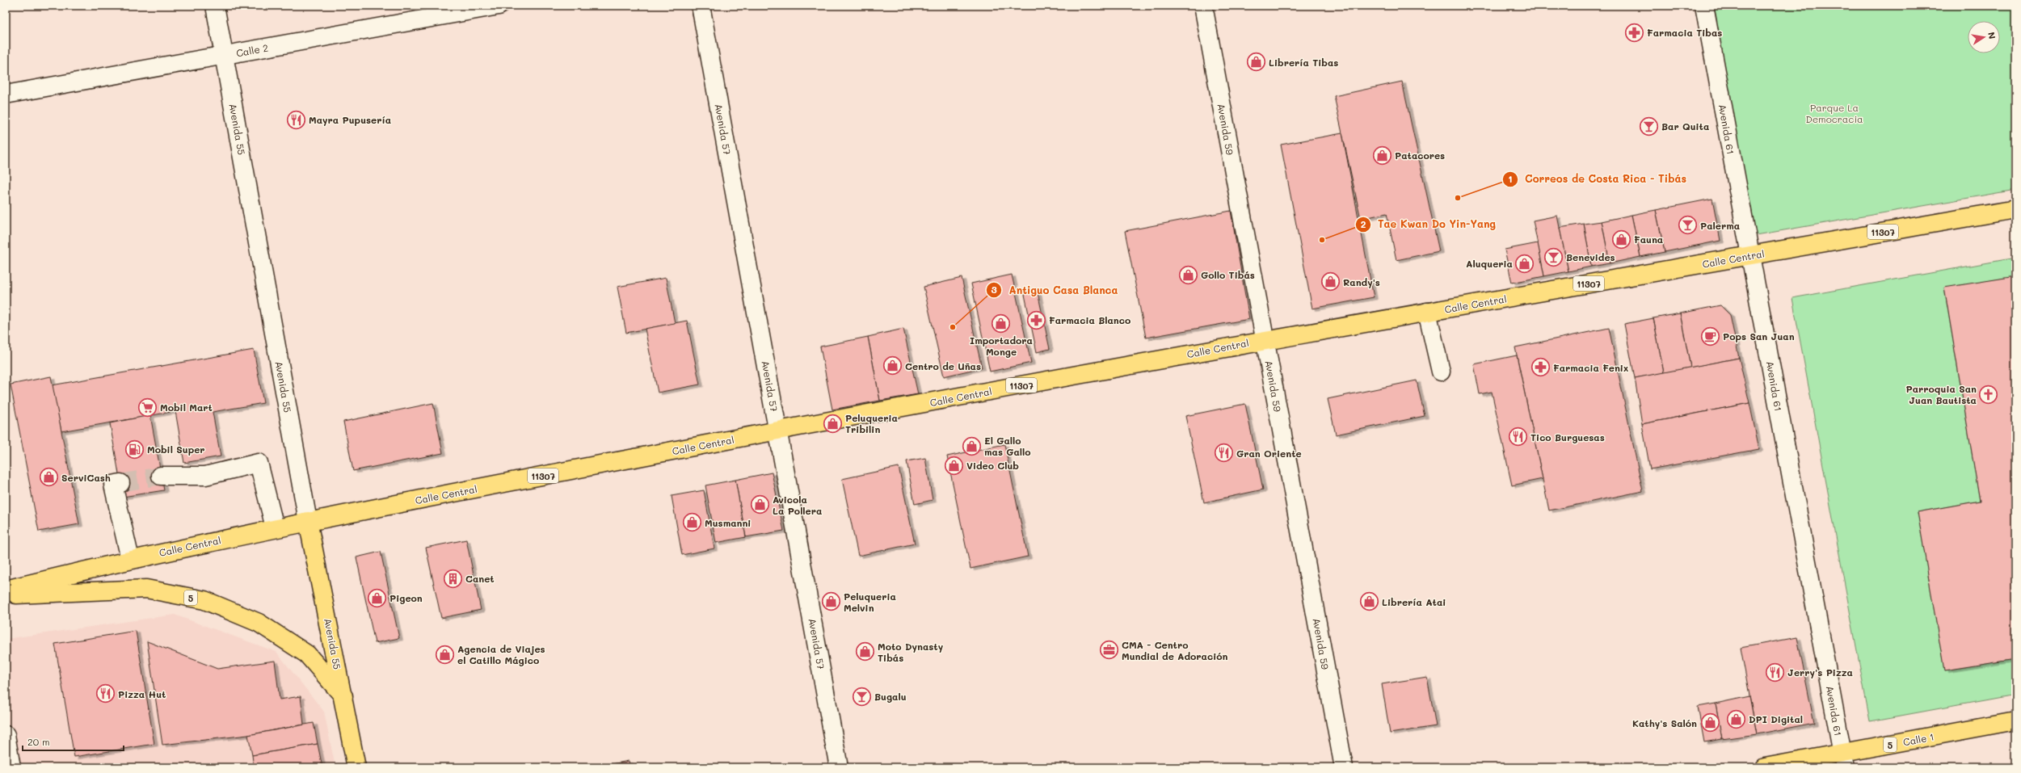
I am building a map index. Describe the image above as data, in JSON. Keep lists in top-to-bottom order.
{
  "streets": {
    "main road": [
      "Avenida 55",
      "11307",
      "Calle Central",
      "5",
      "Calle 1"
    ],
    "street": [
      "Calle 2",
      "Avenida 57",
      "Avenida 59",
      "Avenida 61"
    ]
  },
  "crossings": [
    ["Calle 2", "Avenida 55"],
    ["Avenida 55", "Calle Central"],
    ["Avenida 55", "5"],
    ["Avenida 57", "Calle Central"],
    ["Avenida 59", "Calle Central"],
    ["Avenida 61", "Calle Central"],
    ["Avenida 61", "Calle 1"]
  ],
  "parks": ["Parque La Democracia"],
  "places": {
    "pharmacy": ["Farmacia Tibas", "Farmacia Blanco", "Farmacia Fenix"],
    "shop": [
      "Librería Tibas",
      "Patacores",
      "Fauna",
      "Aluqueria",
      "Gollo Tibás",
      "Randy's",
      "Importadora Monge",
      "Centro de Uñas",
      "Peluqueria Tribilin",
      "El Gallo mas Gallo",
      "Video Club",
      "ServiCash",
      "Avicola La Pollera",
      "Musmanni",
      "Pigeon",
      "Peluqueria Melvin",
      "Librería Atai",
      "Moto Dynasty Tibás",
      "Agencia de Viajes el Catillo Mágico",
      "DPI Digital",
      "Kathy's Salón"
    ],
    "restaurant": [
      "Mayra Pupusería",
      "Tico Burguesas",
      "Gran Oriente",
      "Jerry's Pizza",
      "Pizza Hut"
    ],
    "bar": [
      "Bar Quita",
      "Palerma",
      "Benevides",
      "Bugalu"
    ],
    "other": ["Correos de Costa Rica - Tibás", "Tae Kwan Do Yin-Yang", "Antiguo Casa Blanca"],
    "cafe": ["Pops San Juan"],
    "church": ["Parroquia San Juan Bautista"],
    "supermarket": ["Mobil Mart"],
    "fuel station": ["Mobil Super"],
    "building": ["Canet"],
    "office": ["CMA - Centro Mundial de Adoración"]
  },
  "scale_bar": "20 m",
  "north": "right"
}
